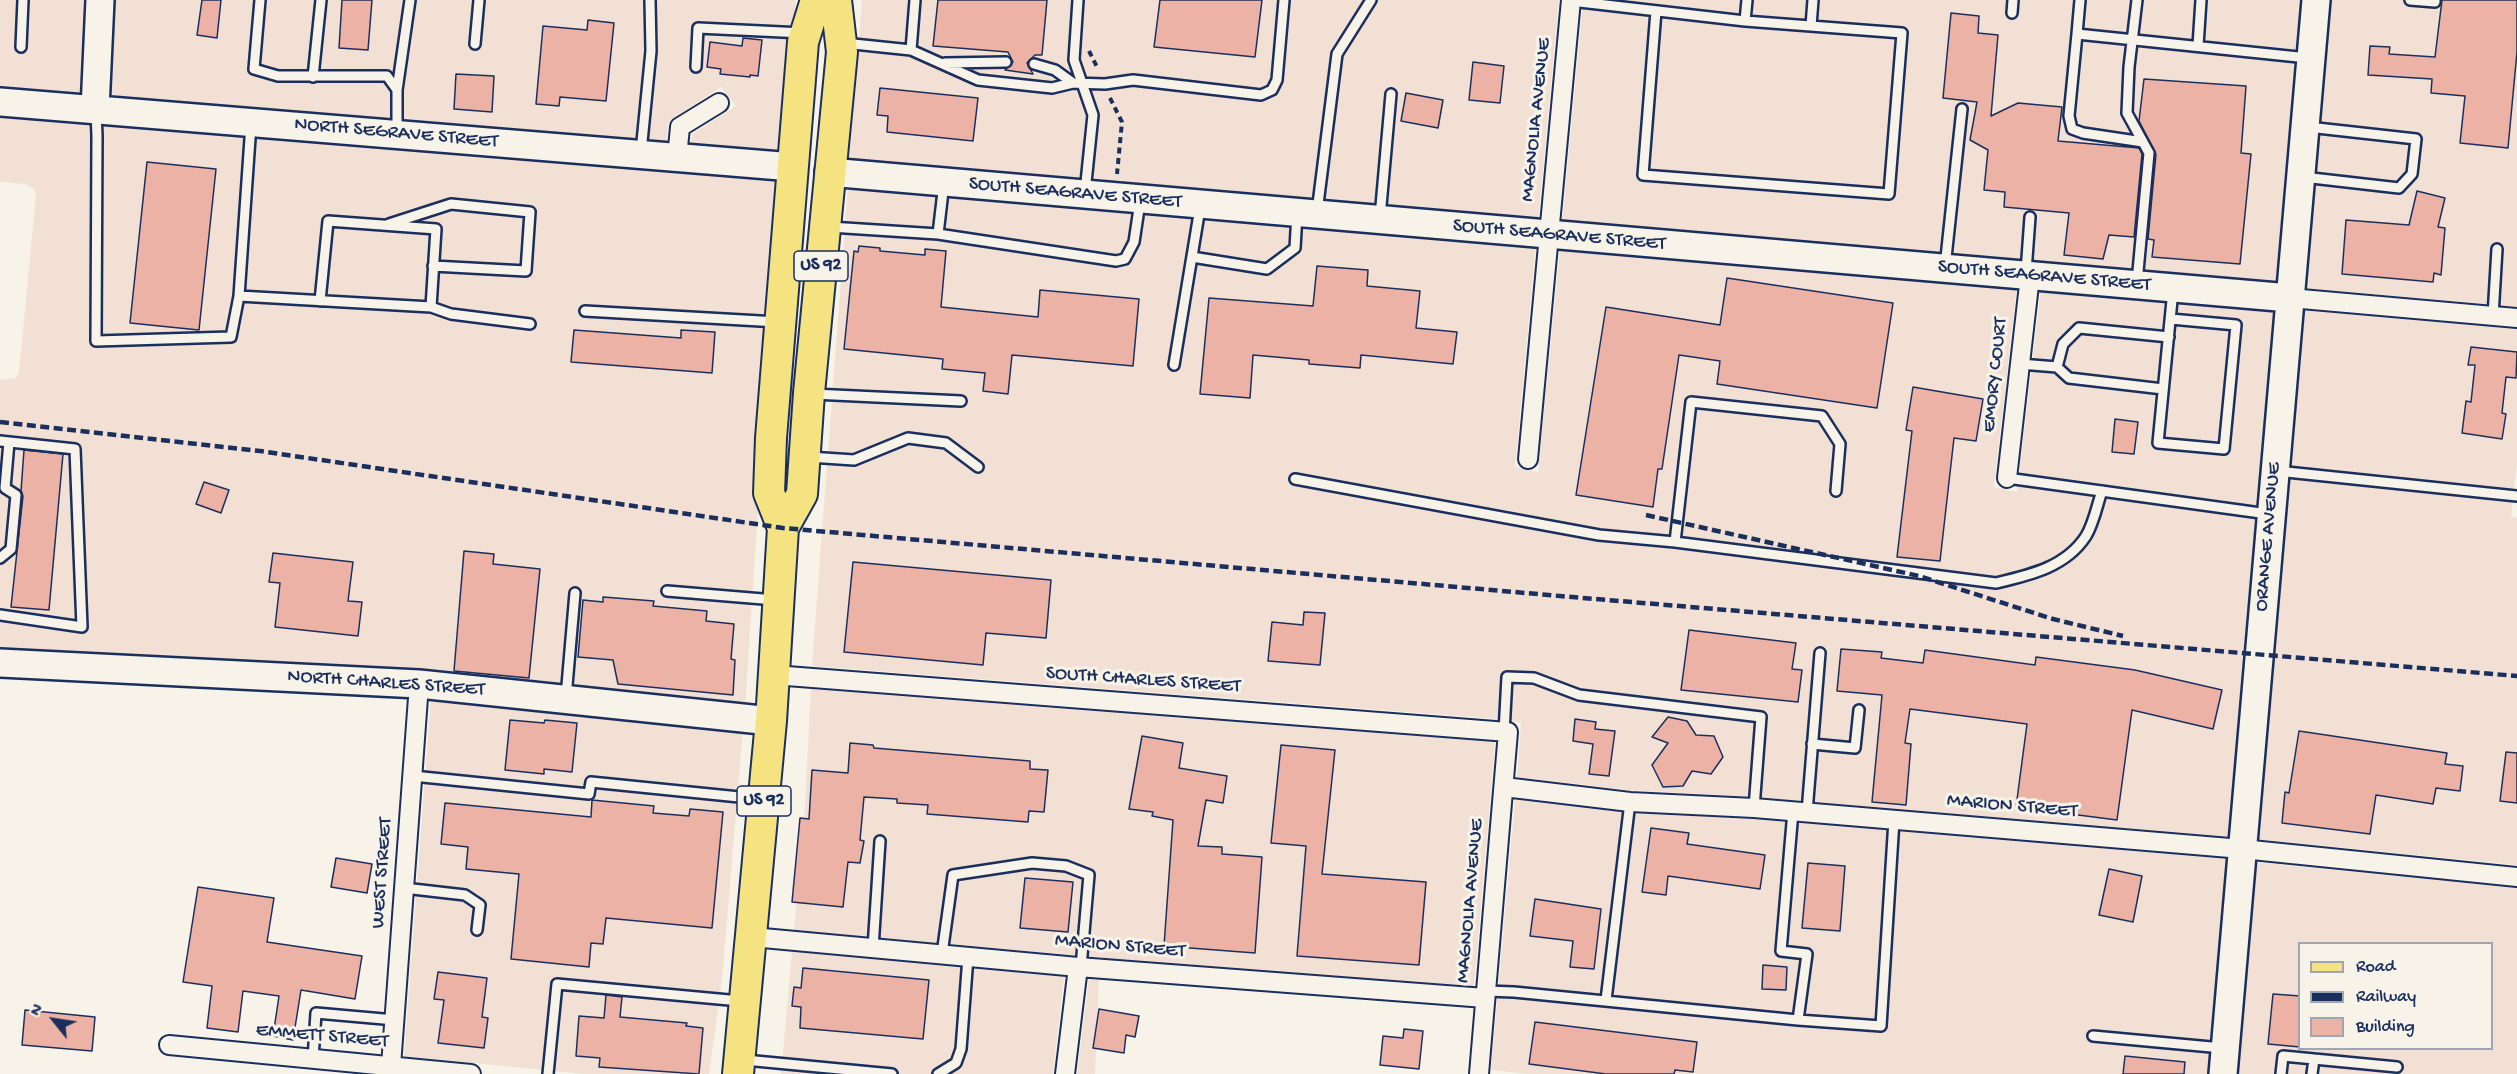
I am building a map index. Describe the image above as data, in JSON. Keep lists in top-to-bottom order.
{
  "streets": {
    "main road": ["US 92"],
    "street": [
      "MAGNOLIA AVENUE",
      "NORTH SEGRAVE STREET",
      "SOUTH SEAGRAVE STREET",
      "EMORY COURT",
      "ORANGE AVENUE",
      "SOUTH CHARLES STREET",
      "NORTH CHARLES STREET",
      "MARION STREET",
      "WEST STREET",
      "EMMETT STREET"
    ]
  },
  "crossings": [
    ["MAGNOLIA AVENUE", "SOUTH SEAGRAVE STREET"],
    ["MAGNOLIA AVENUE", "SOUTH CHARLES STREET"],
    ["MAGNOLIA AVENUE", "MARION STREET"],
    ["NORTH SEGRAVE STREET", "US 92"],
    ["SOUTH SEAGRAVE STREET", "US 92"],
    ["SOUTH SEAGRAVE STREET", "EMORY COURT"],
    ["SOUTH SEAGRAVE STREET", "ORANGE AVENUE"],
    ["US 92", "SOUTH CHARLES STREET"],
    ["US 92", "NORTH CHARLES STREET"],
    ["US 92", "MARION STREET"],
    ["ORANGE AVENUE", "MARION STREET"],
    ["NORTH CHARLES STREET", "WEST STREET"],
    ["WEST STREET", "EMMETT STREET"]
  ],
  "legend": ["Road", "Railway", "Building"],
  "north": "top left"
}
